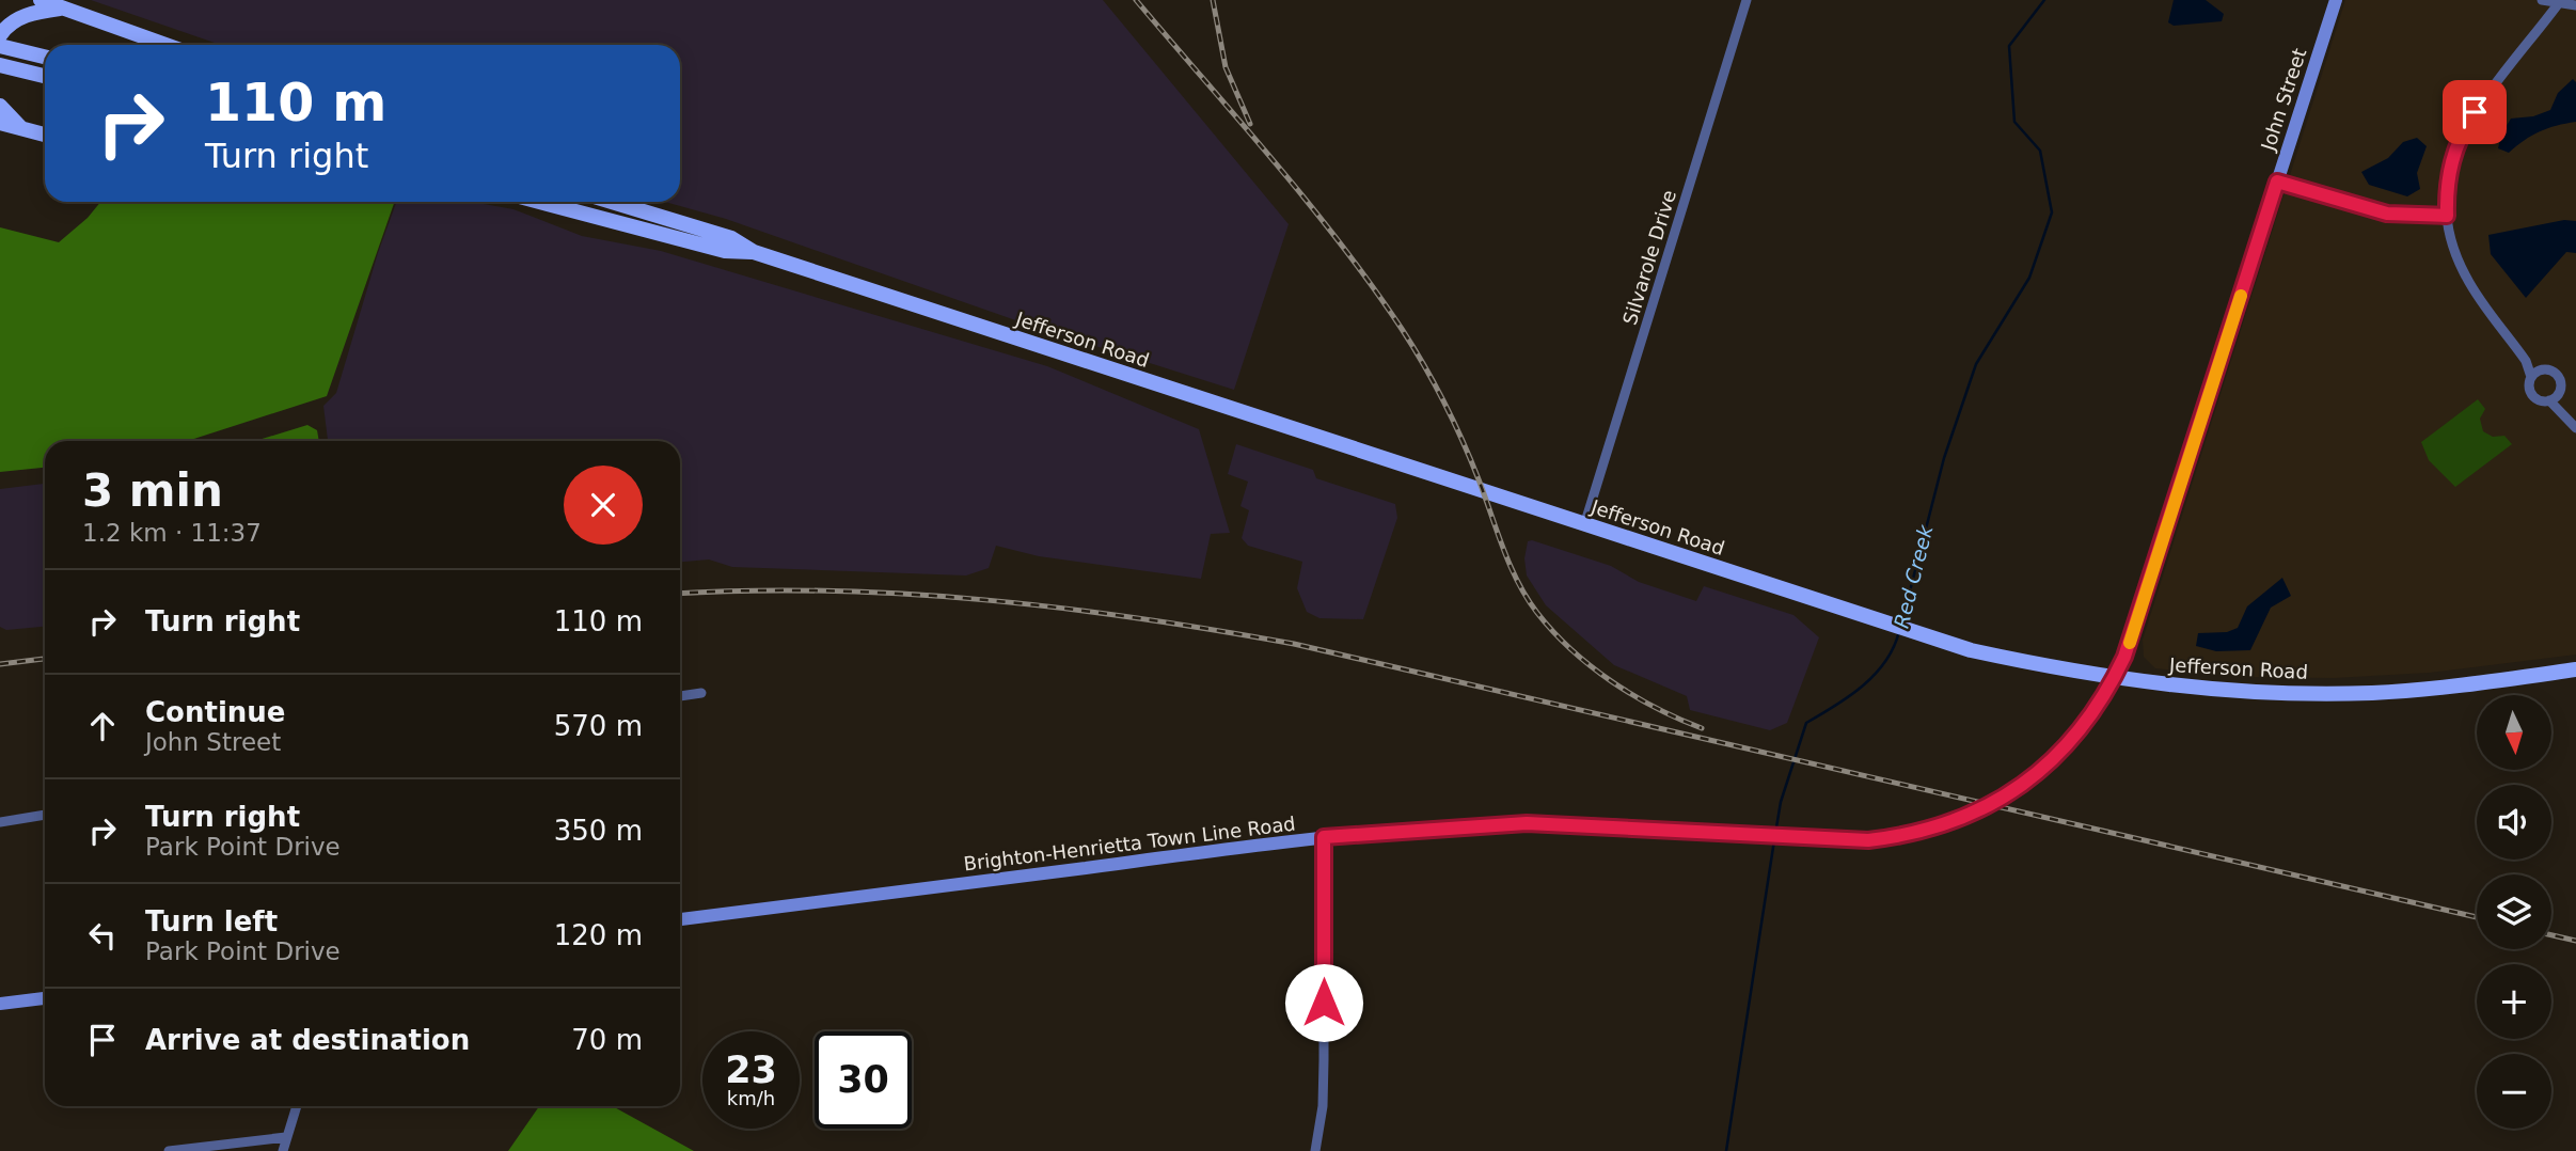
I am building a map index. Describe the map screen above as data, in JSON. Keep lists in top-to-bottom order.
{
  "streets": {
    "main road": ["Jefferson Road"],
    "street": ["John Street", "Silvarole Drive", "Brighton-Henrietta Town Line Road"]
  },
  "crossings": [
    ["John Street", "Jefferson Road"],
    ["John Street", "Brighton-Henrietta Town Line Road"],
    ["Silvarole Drive", "Jefferson Road"],
    ["Jefferson Road", "Brighton-Henrietta Town Line Road"]
  ],
  "water": ["Red Creek"],
  "north": "bottom",
  "page": {
    "turn": ["110 m", "Turn right"],
    "heading": ["3 min", "1.2 km · 11:37"],
    "list": [
      {
        "name": "Turn right",
        "value": "110 m"
      },
      {
        "name": "Continue",
        "note": "John Street",
        "value": "570 m"
      },
      {
        "name": "Turn right",
        "note": "Park Point Drive",
        "value": "350 m"
      },
      {
        "name": "Turn left",
        "note": "Park Point Drive",
        "value": "120 m"
      },
      {
        "name": "Arrive at destination",
        "value": "70 m"
      }
    ],
    "map_buttons": ["+", "−"],
    "speed": "23 km/h",
    "limit": "30"
  }
}
